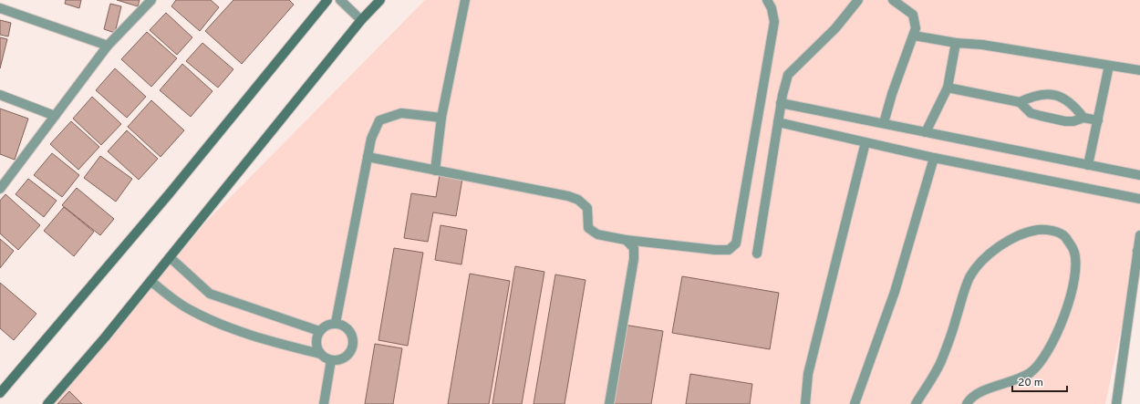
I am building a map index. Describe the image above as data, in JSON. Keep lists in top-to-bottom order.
{
  "scale_bar": "20 m"
}
